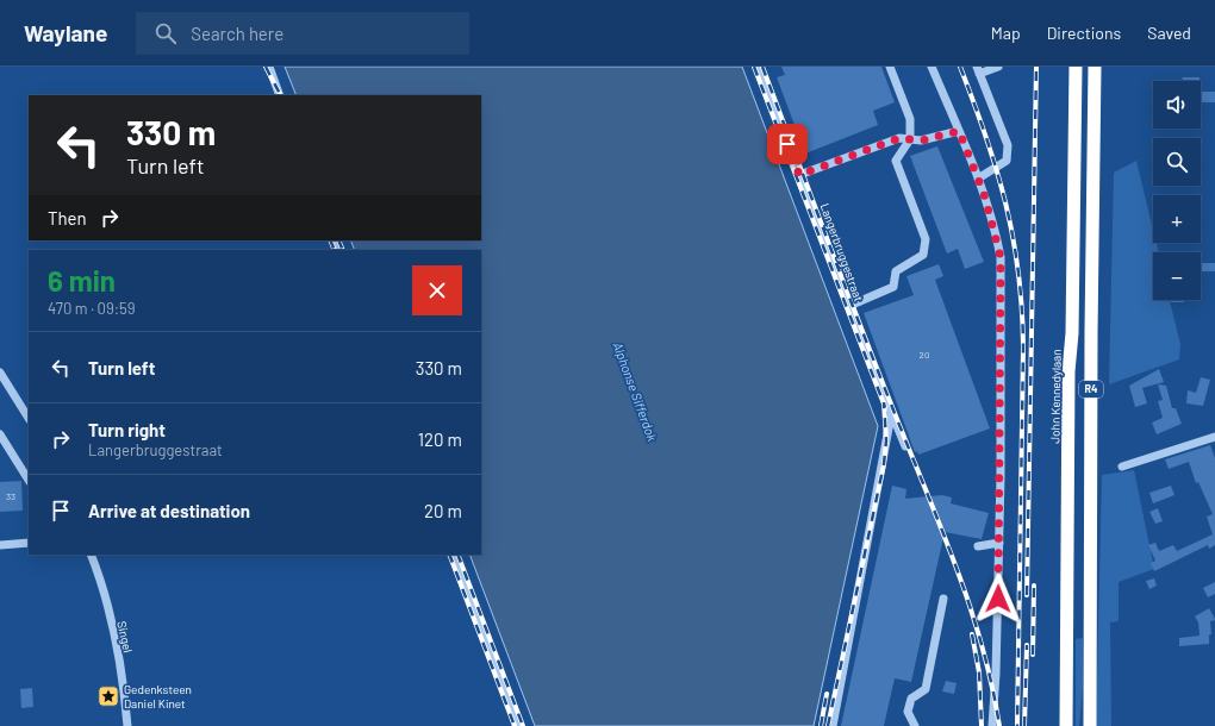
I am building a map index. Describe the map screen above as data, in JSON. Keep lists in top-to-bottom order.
{
  "streets": {
    "highway": ["R4", "John Kennedylaan"],
    "street": ["Langerbruggestraat", "Singel"]
  },
  "water": ["Alphonse Sifferdok"],
  "places": {
    "place": ["Gedenksteen Daniel Kinet"]
  },
  "house_numbers": ["20", "33"],
  "page": {
    "header": "Waylane",
    "search": "Search here",
    "nav": ["Map", "Directions", "Saved"],
    "map_buttons": ["+", "−"],
    "turn": ["330 m", "Turn left"],
    "then": "Then",
    "heading": ["6 min", "470 m · 09:59"],
    "list": [
      {
        "name": "Turn left",
        "value": "330 m"
      },
      {
        "name": "Turn right",
        "note": "Langerbruggestraat",
        "value": "120 m"
      },
      {
        "name": "Arrive at destination",
        "value": "20 m"
      }
    ]
  }
}
